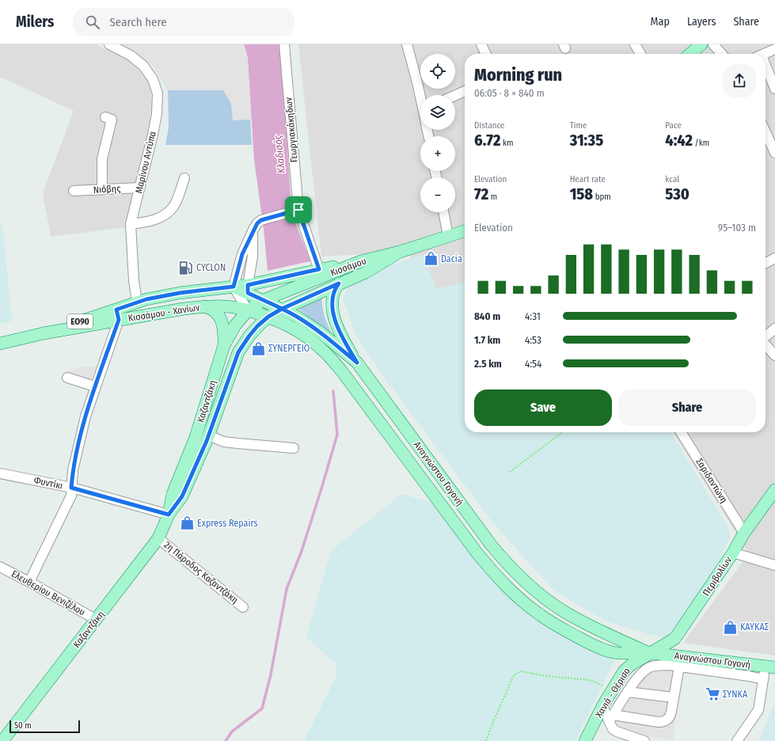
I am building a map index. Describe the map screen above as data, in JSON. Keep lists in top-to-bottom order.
{
  "streets": {
    "main road": [
      "Κισσάμου",
      "Κισσάμου - Χανίων",
      "ΕΟ90",
      "Καζαντζάκη",
      "Αναγνώστου Γογονή",
      "Περιβολίων",
      "Χανιά - Θέρισο"
    ],
    "street": [
      "Γεωργιακάκηδων",
      "Μαρίνου Αντύπα",
      "Νιόβης",
      "Σαριδαντώνη",
      "Φυντίκι",
      "2η Πάροδος Καζαντζάκη",
      "Ελευθερίου Βενιζέλου"
    ]
  },
  "crossings": [
    ["Γεωργιακάκηδων", "ΕΟ90"],
    ["Μαρίνου Αντύπα", "Νιόβης"],
    ["Μαρίνου Αντύπα", "Κισσάμου - Χανίων"],
    ["Κισσάμου", "Κισσάμου - Χανίων"],
    ["Κισσάμου", "ΕΟ90"],
    ["Κισσάμου", "Καζαντζάκη"],
    ["Κισσάμου", "Αναγνώστου Γογονή"],
    ["Κισσάμου - Χανίων", "ΕΟ90"],
    ["Κισσάμου - Χανίων", "Καζαντζάκη"],
    ["ΕΟ90", "Καζαντζάκη"],
    ["ΕΟ90", "Αναγνώστου Γογονή"],
    ["Καζαντζάκη", "Αναγνώστου Γογονή"],
    ["Καζαντζάκη", "Φυντίκι"],
    ["Καζαντζάκη", "2η Πάροδος Καζαντζάκη"],
    ["Καζαντζάκη", "Ελευθερίου Βενιζέλου"],
    ["Αναγνώστου Γογονή", "Περιβολίων"],
    ["Αναγνώστου Γογονή", "Χανιά - Θέρισο"],
    ["Σαριδαντώνη", "Περιβολίων"],
    ["Περιβολίων", "Χανιά - Θέρισο"]
  ],
  "water": ["Κλαδισός"],
  "places": {
    "shop": [
      "Dacia",
      "ΣΥΝΕΡΓΕΙΟ",
      "Express Repairs",
      "ΚΑΥΚΑΣ"
    ],
    "fuel station": ["CYCLON"],
    "supermarket": ["ΣΥΝΚΑ"]
  },
  "scale_bar": "50 m",
  "page": {
    "header": "Milers",
    "search": "Search here",
    "nav": ["Map", "Layers", "Share"],
    "map_buttons": ["+", "−"],
    "heading": ["Morning run", "06:05 · 8 × 840 m"],
    "stats": [
      ["Distance", "6.72 km"],
      ["Time", "31:35"],
      ["Pace", "4:42 /km"],
      ["Elevation", "72 m"],
      ["Heart rate", "158 bpm"],
      ["kcal", "530"]
    ],
    "chart": ["Elevation", "95–103 m"],
    "list": [
      {
        "name": "840 m",
        "note": "4:31"
      },
      {
        "name": "1.7 km",
        "note": "4:53"
      },
      {
        "name": "2.5 km",
        "note": "4:54"
      }
    ],
    "buttons": ["Save", "Share"],
    "scale": "50 m"
  }
}
